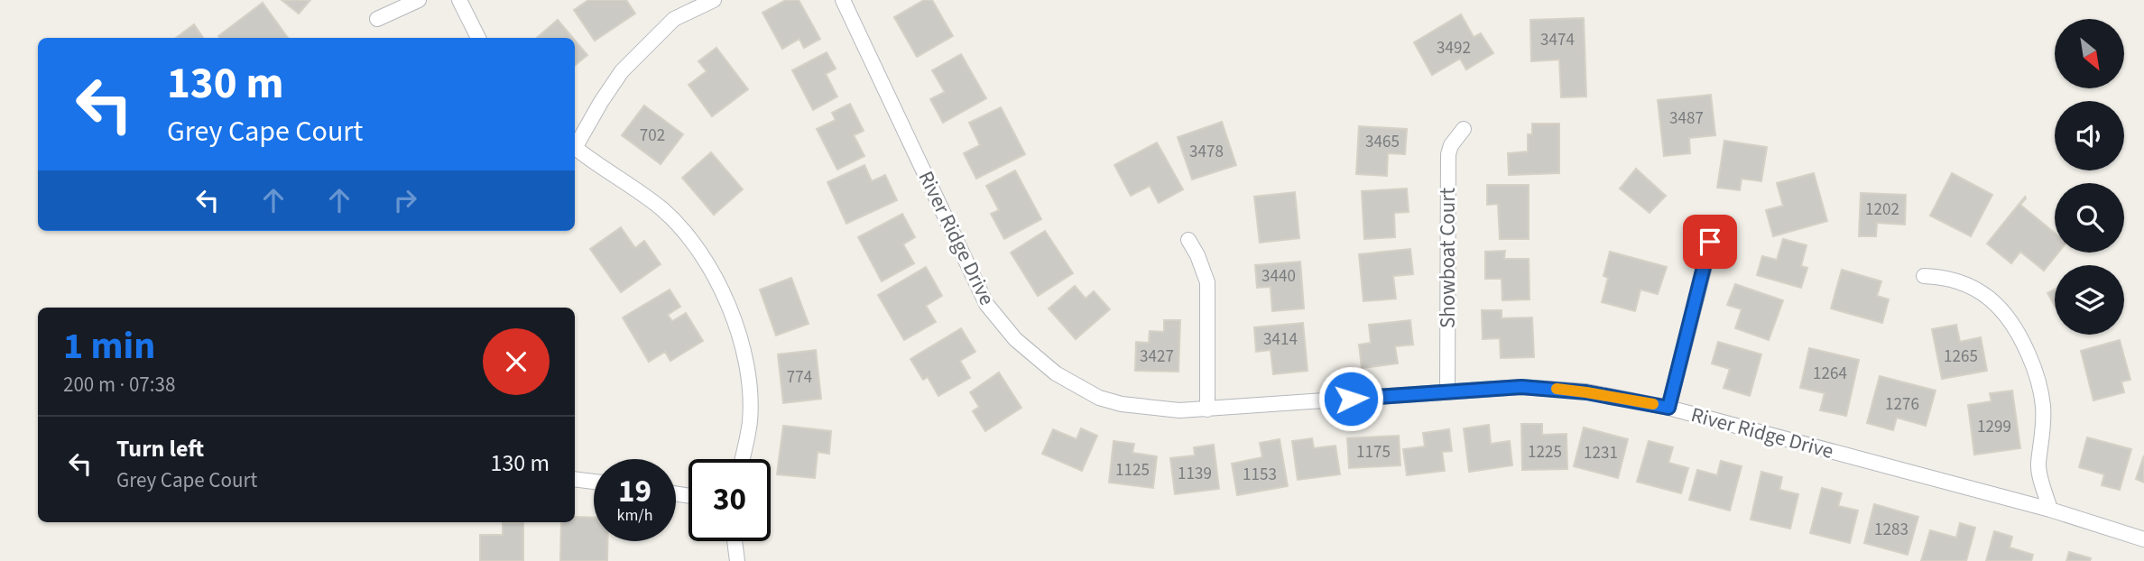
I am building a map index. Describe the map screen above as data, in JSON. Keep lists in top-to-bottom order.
{
  "streets": {
    "street": ["River Ridge Drive", "Showboat Court"]
  },
  "crossings": [
    ["River Ridge Drive", "Showboat Court"]
  ],
  "house_numbers": [
    "3474",
    "3492",
    "3487",
    "702",
    "3465",
    "3478",
    "1202",
    "3440",
    "3414",
    "3427",
    "1265",
    "1264",
    "774",
    "1276",
    "1299",
    "1175",
    "1225",
    "1231",
    "1125",
    "1139",
    "1153",
    "1283"
  ],
  "north": "bottom right",
  "page": {
    "turn": ["130 m", "Grey Cape Court"],
    "heading": ["1 min", "200 m · 07:38"],
    "list": [
      {
        "name": "Turn left",
        "note": "Grey Cape Court",
        "value": "130 m"
      }
    ],
    "speed": "19 km/h",
    "limit": "30"
  }
}
